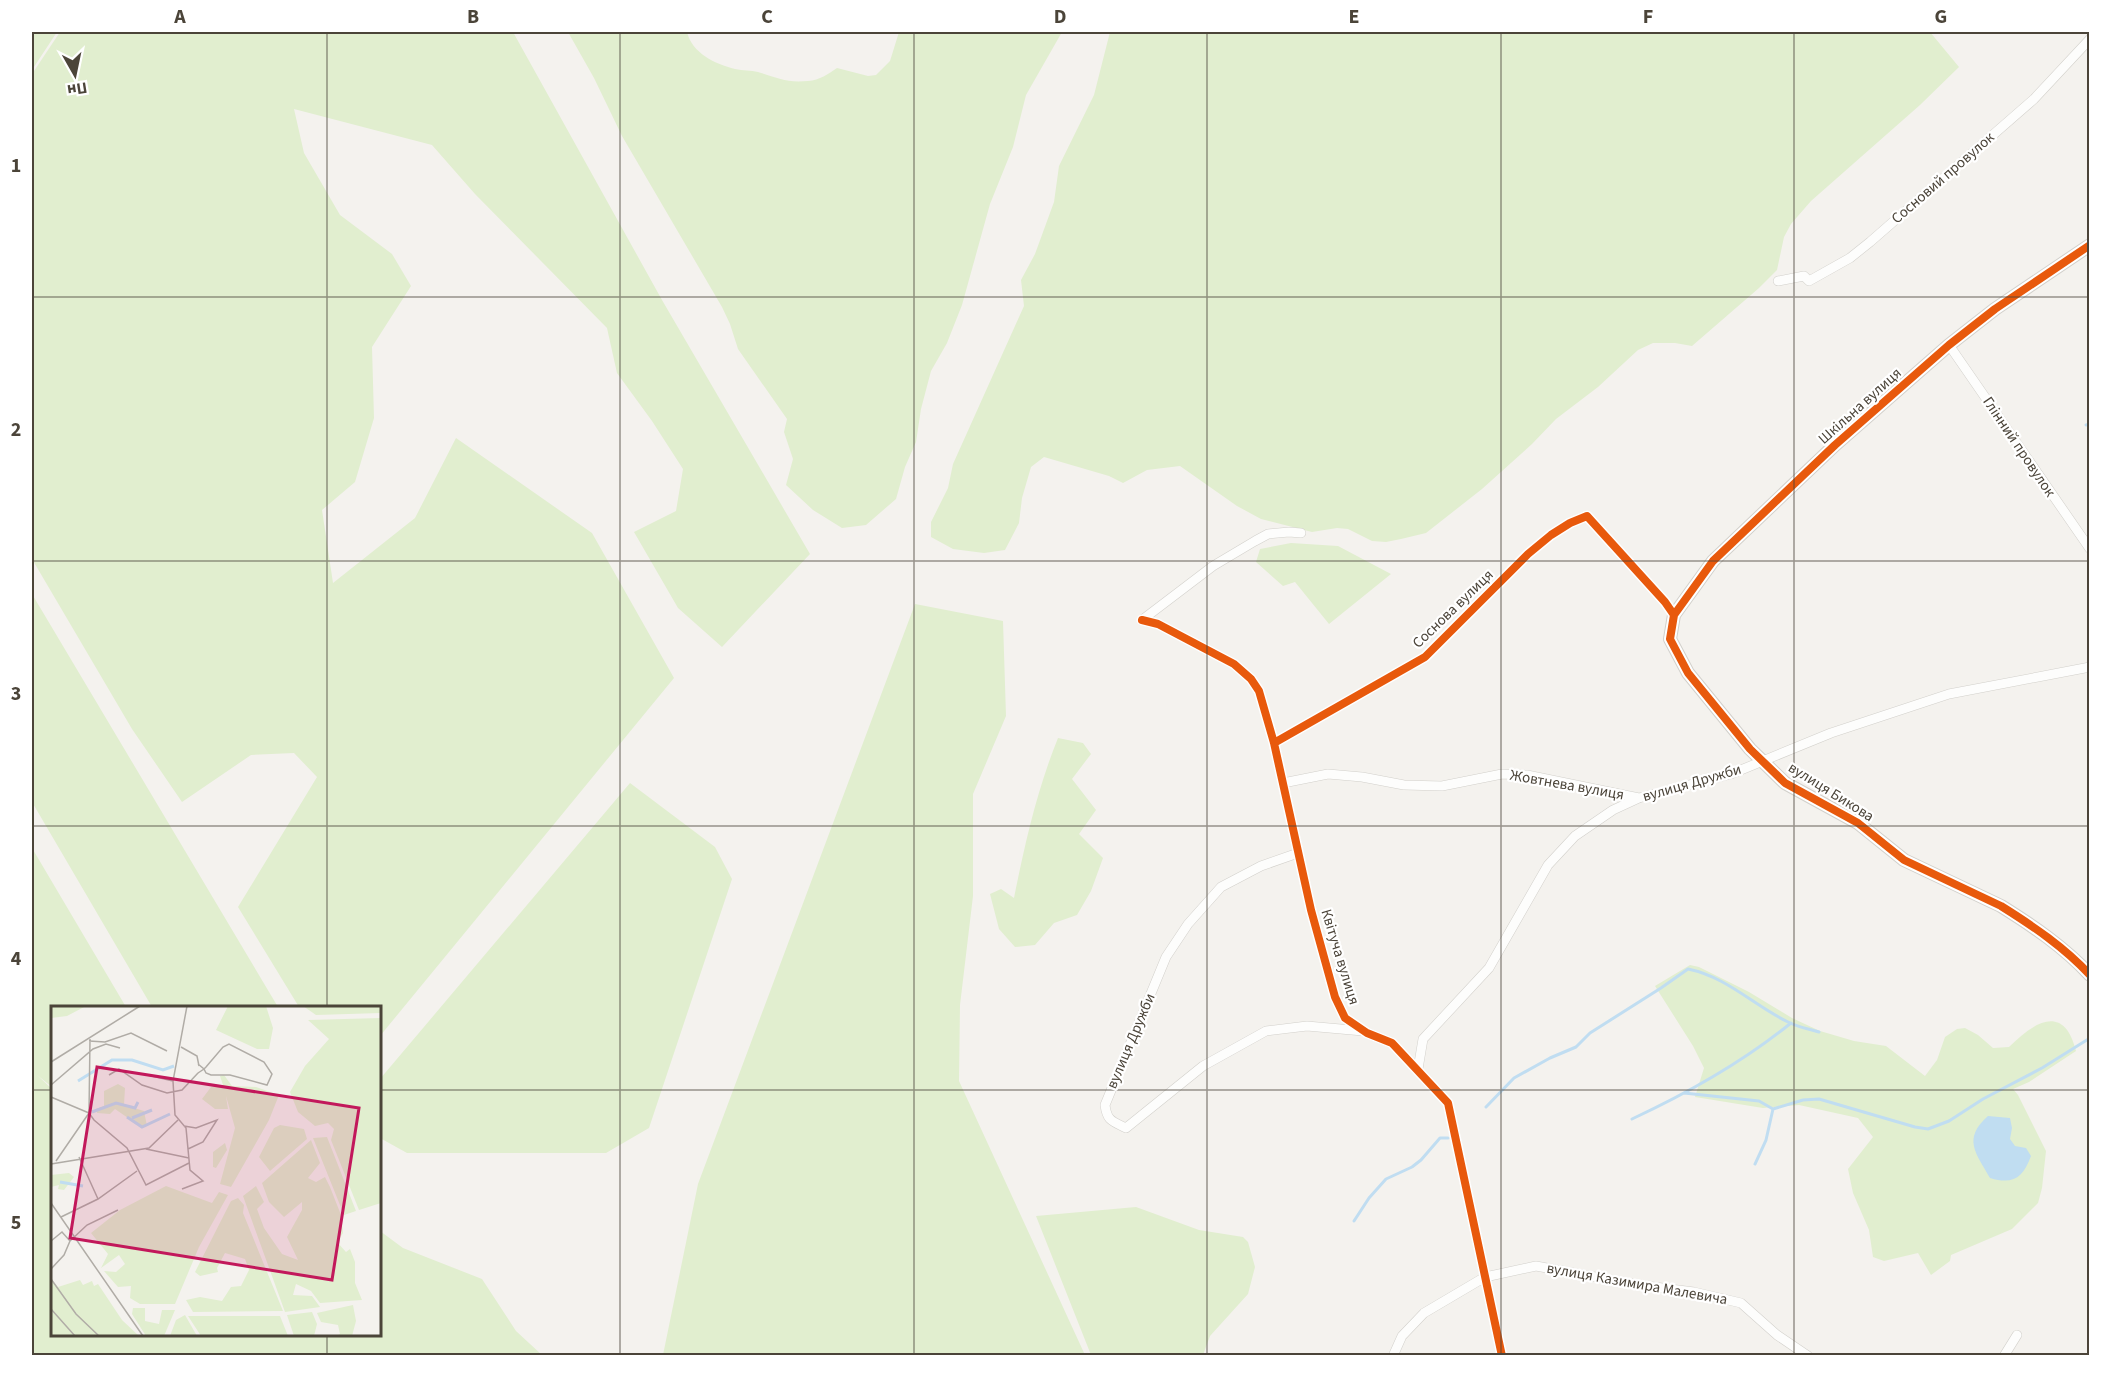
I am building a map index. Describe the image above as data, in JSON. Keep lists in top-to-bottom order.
{
  "streets": {
    "street": [
      "Сосновий провулок",
      "Шкільна вулиця",
      "Глінний провулок",
      "Соснова вулиця",
      "вулиця Дружби",
      "Жовтнева вулиця",
      "вулиця Бикова",
      "Квітуча вулиця",
      "вулиця Казимира Малевича"
    ]
  },
  "crossings": [
    ["Шкільна вулиця", "Глінний провулок"],
    ["Шкільна вулиця", "Соснова вулиця"],
    ["Шкільна вулиця", "вулиця Бикова"],
    ["Соснова вулиця", "вулиця Бикова"],
    ["Соснова вулиця", "Квітуча вулиця"],
    ["вулиця Дружби", "Жовтнева вулиця"],
    ["вулиця Дружби", "вулиця Бикова"],
    ["вулиця Дружби", "Квітуча вулиця"],
    ["Жовтнева вулиця", "Квітуча вулиця"],
    ["Квітуча вулиця", "вулиця Казимира Малевича"]
  ],
  "north": "bottom",
  "grid": {
    "columns": [
      "A",
      "B",
      "C",
      "D",
      "E",
      "F",
      "G"
    ],
    "rows": [
      "1",
      "2",
      "3",
      "4",
      "5"
    ]
  }
}
